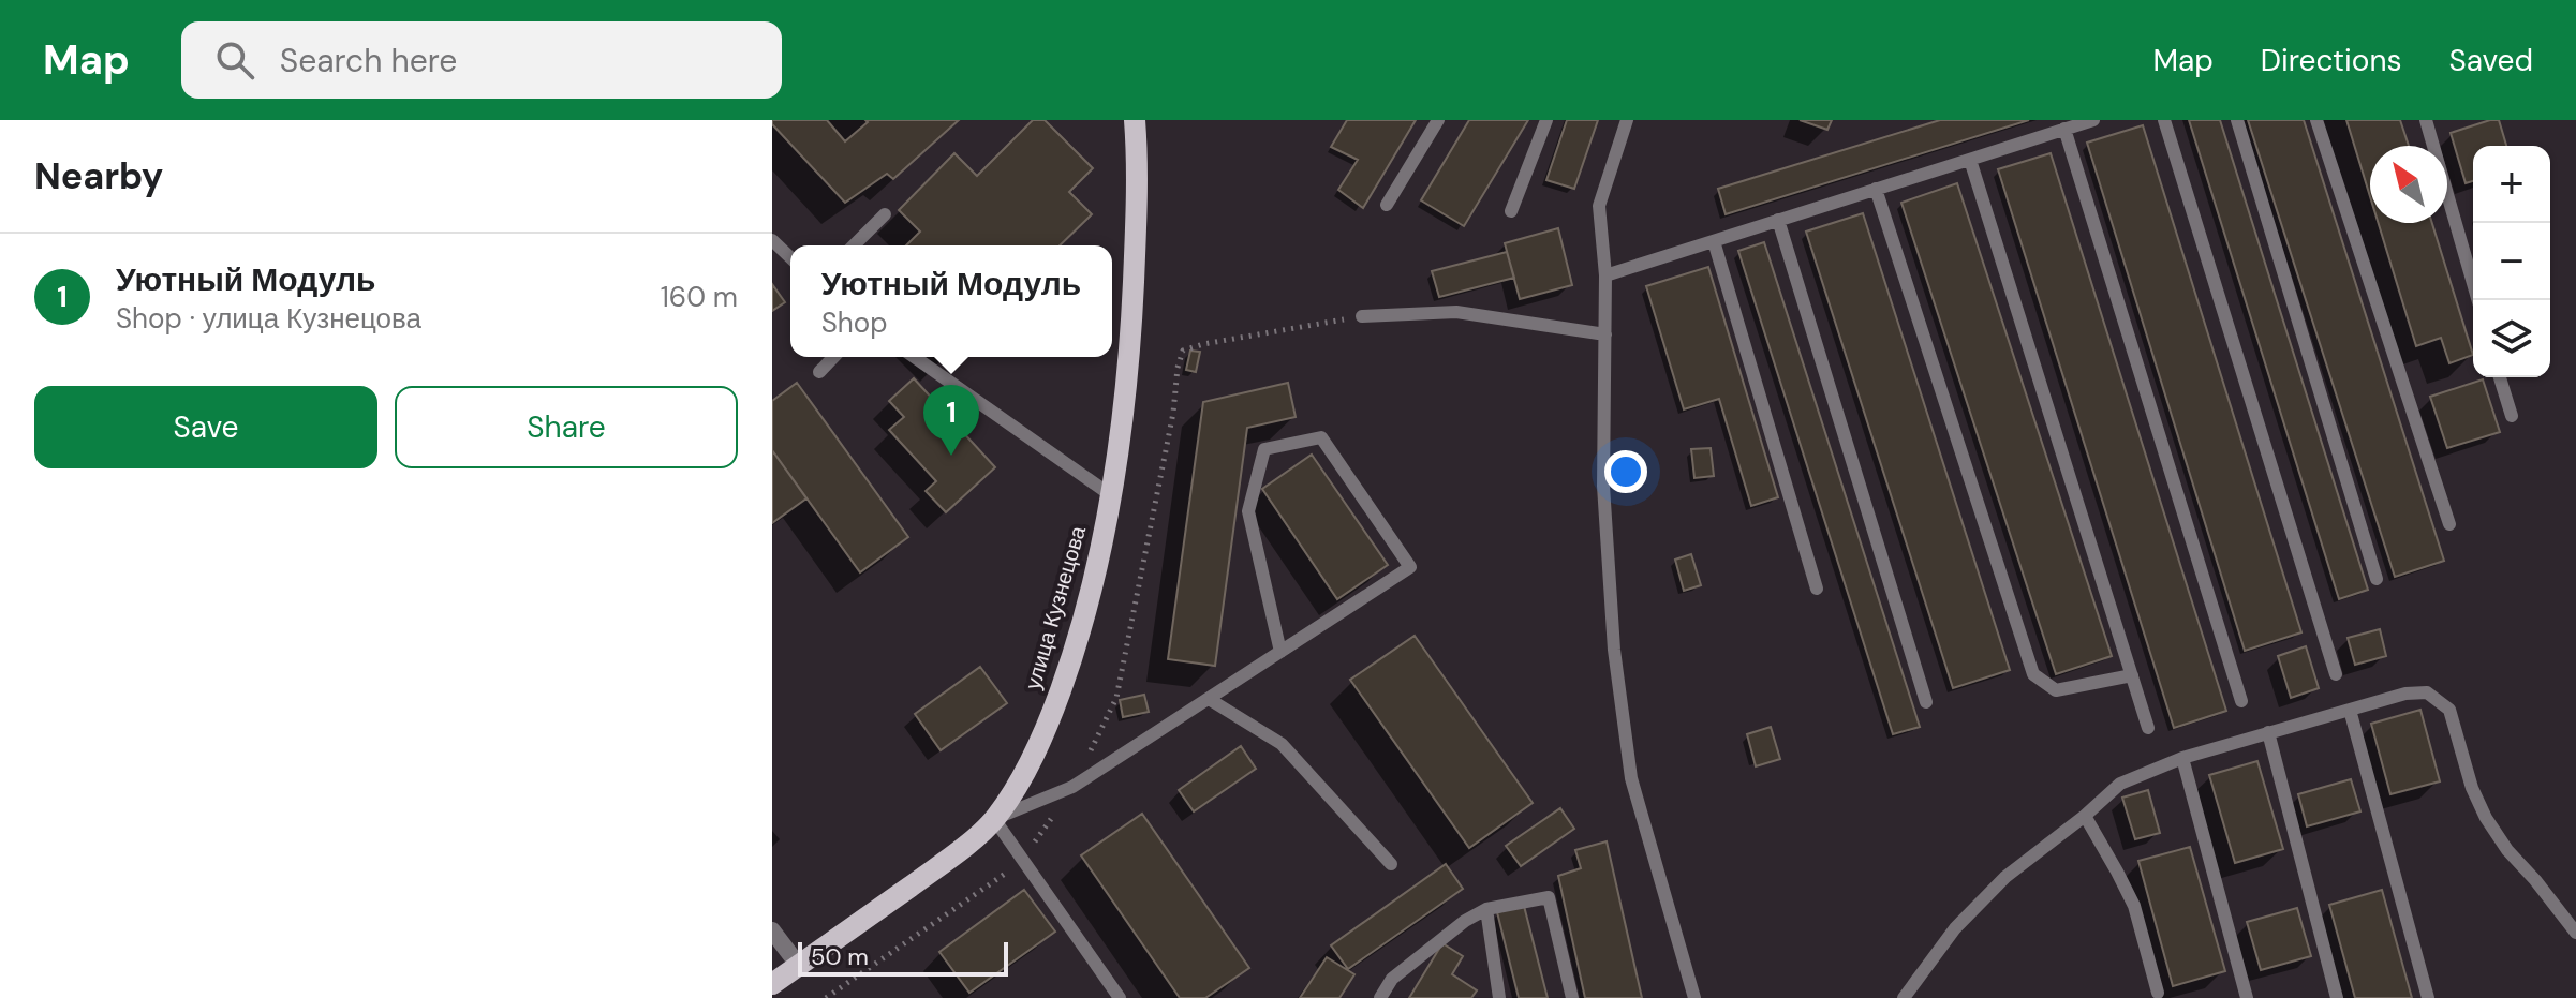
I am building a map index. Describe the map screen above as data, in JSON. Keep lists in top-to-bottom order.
{
  "streets": {
    "main road": ["улица Кузнецова"]
  },
  "scale_bar": "50 m",
  "north": "top left",
  "page": {
    "header": "Map",
    "search": "Search here",
    "nav": ["Map", "Directions", "Saved"],
    "heading": "Nearby",
    "map_buttons": ["+", "−"],
    "list": [
      {
        "mark": "1",
        "name": "Уютный Модуль",
        "note": "Shop · улица Кузнецова",
        "value": "160 m"
      }
    ],
    "popup": ["Уютный Модуль", "Shop"],
    "buttons": ["Save", "Share"],
    "pins": "1",
    "scale": "50 m"
  }
}
